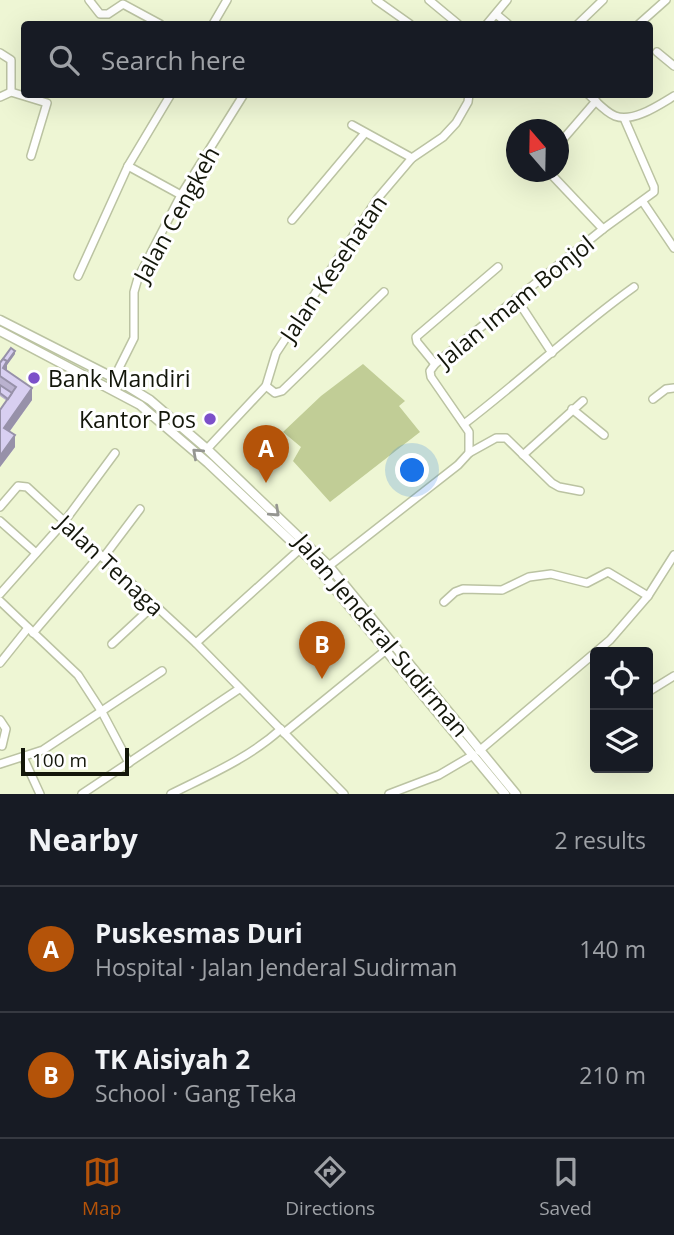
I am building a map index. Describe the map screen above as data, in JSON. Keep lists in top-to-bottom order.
{
  "streets": {
    "street": [
      "Jalan Cengkeh",
      "Jalan Kesehatan",
      "Jalan Imam Bonjol",
      "Jalan Tenaga",
      "Jalan Jenderal Sudirman"
    ]
  },
  "crossings": [
    ["Jalan Cengkeh", "Jalan Jenderal Sudirman"],
    ["Jalan Kesehatan", "Jalan Jenderal Sudirman"]
  ],
  "places": ["Bank Mandiri", "Kantor Pos"],
  "scale_bar": "100 m",
  "north": "top",
  "page": {
    "search": "Search here",
    "pins": ["A", "B"],
    "scale": "100 m",
    "heading": ["Nearby", "2 results"],
    "list": [
      {
        "mark": "A",
        "name": "Puskesmas Duri",
        "note": "Hospital · Jalan Jenderal Sudirman",
        "value": "140 m"
      },
      {
        "mark": "B",
        "name": "TK Aisiyah 2",
        "note": "School · Gang Teka",
        "value": "210 m"
      }
    ],
    "nav": ["Map", "Directions", "Saved"]
  }
}
